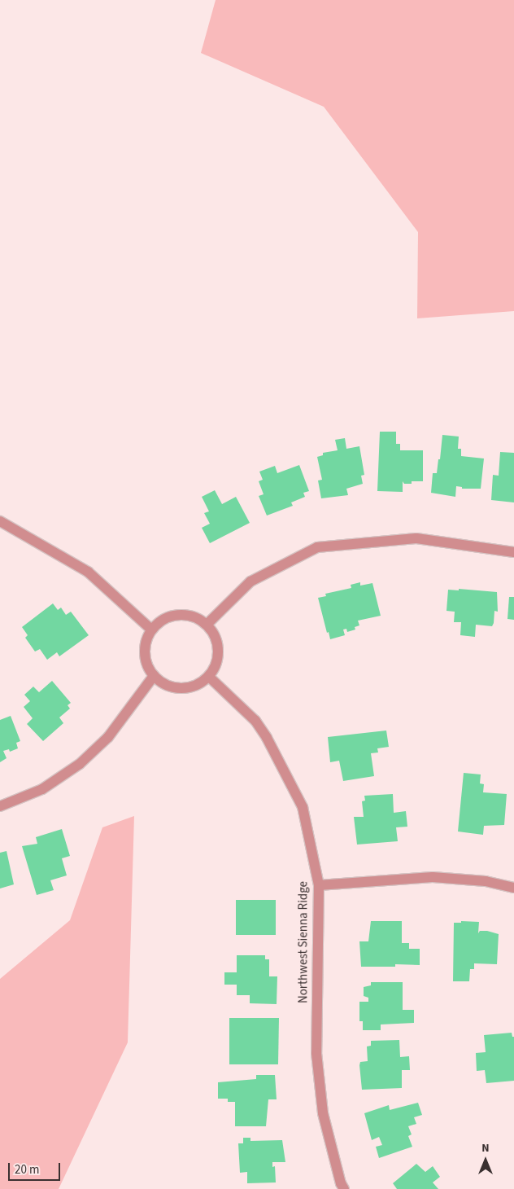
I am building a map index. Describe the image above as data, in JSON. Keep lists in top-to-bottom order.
{
  "streets": {
    "street": ["Northwest Sienna Ridge"]
  },
  "scale_bar": "20 m",
  "north": "top"
}
